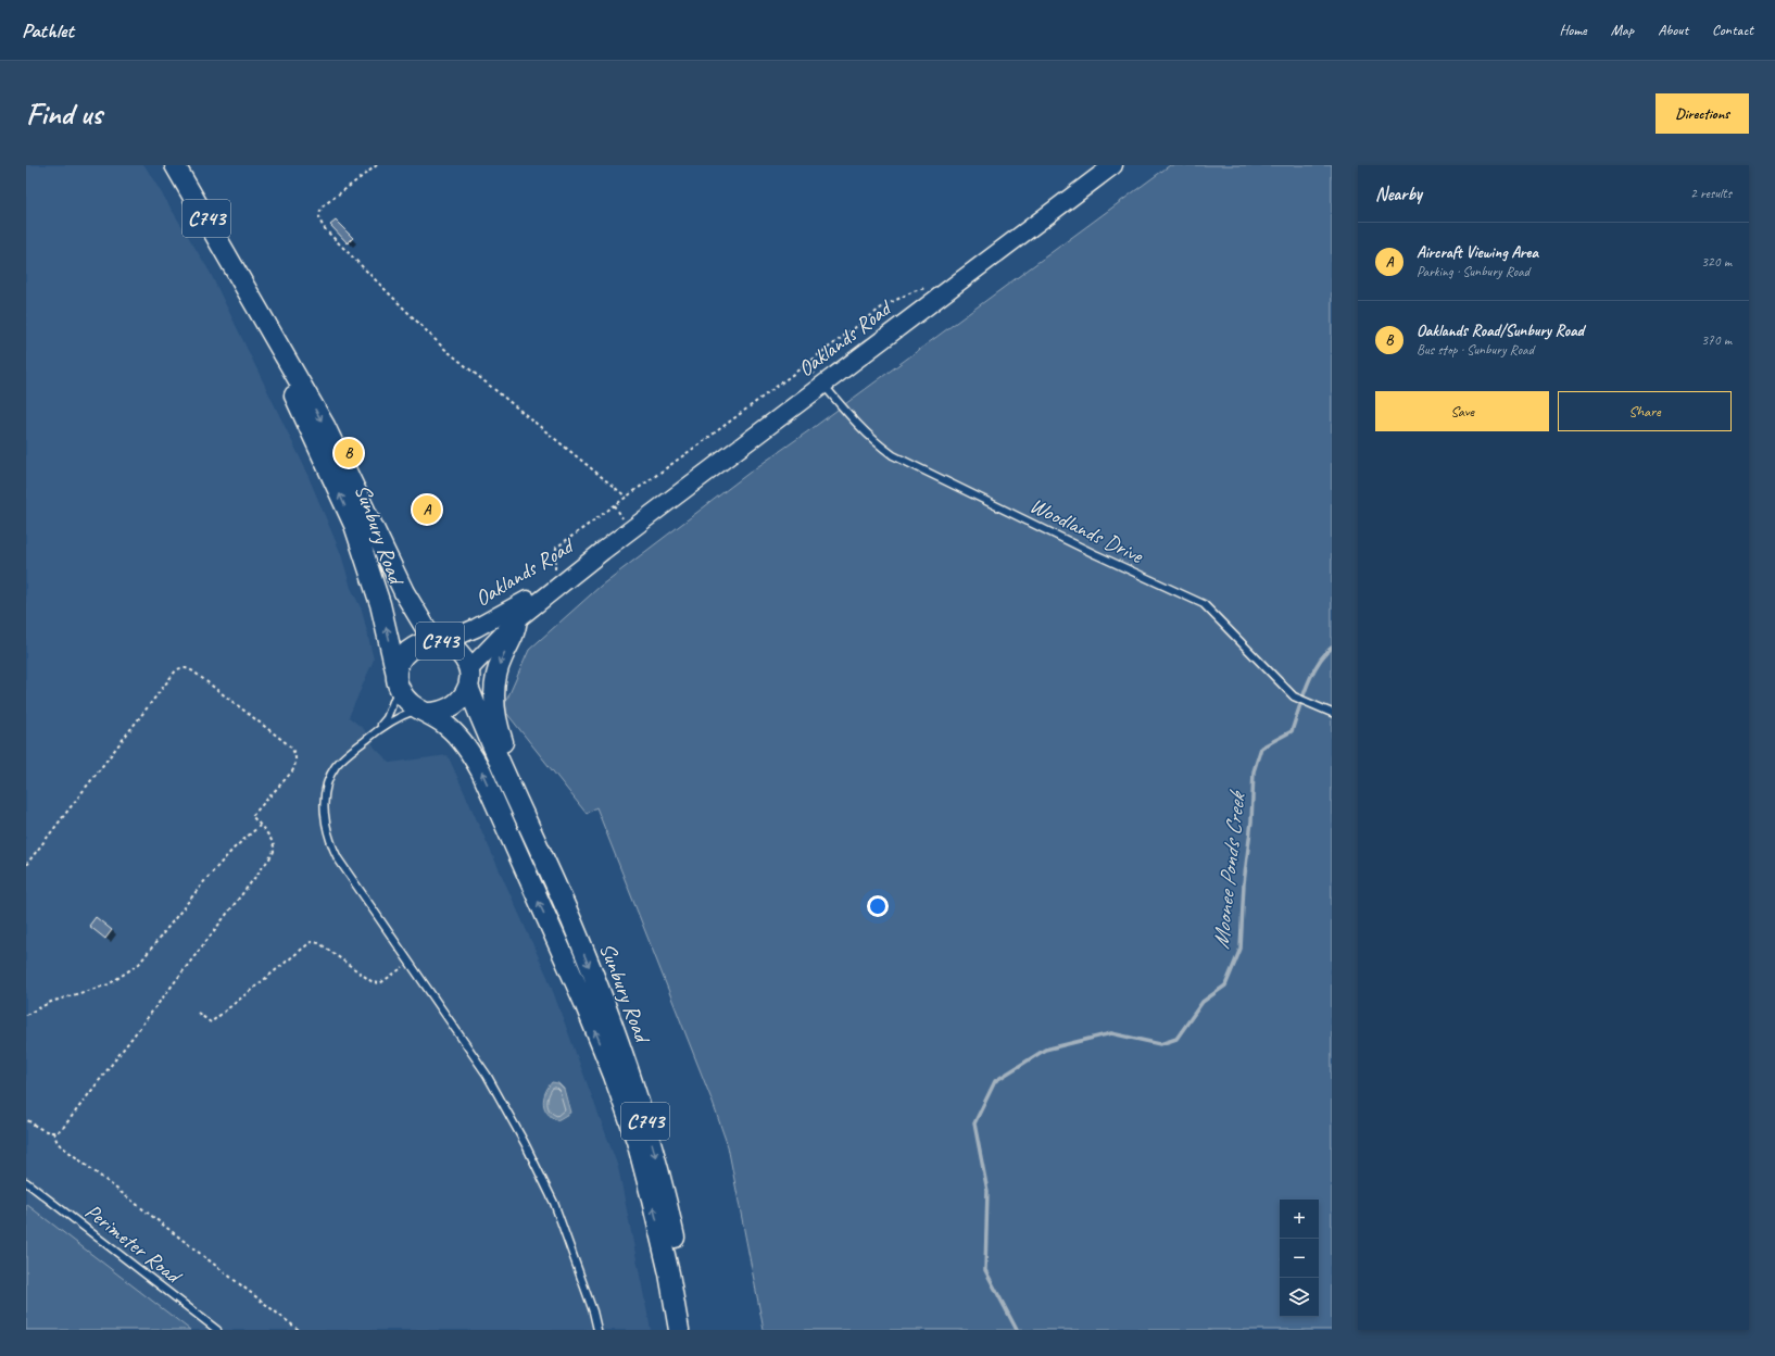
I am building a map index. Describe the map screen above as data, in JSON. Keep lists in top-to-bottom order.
{
  "streets": {
    "main road": ["C743", "Oaklands Road", "Sunbury Road"],
    "lane": ["Woodlands Drive", "Perimeter Road"]
  },
  "crossings": [
    ["C743", "Oaklands Road"],
    ["C743", "Sunbury Road"],
    ["Oaklands Road", "Woodlands Drive"],
    ["Oaklands Road", "Sunbury Road"]
  ],
  "water": ["Moonee Ponds Creek"],
  "page": {
    "header": "Pathlet",
    "nav": [
      "Home",
      "Map",
      "About",
      "Contact"
    ],
    "buttons": [
      "Directions",
      ["Save", "Share"]
    ],
    "title": "Find us",
    "heading": ["Nearby", "2 results"],
    "list": [
      {
        "mark": "A",
        "name": "Aircraft Viewing Area",
        "note": "Parking · Sunbury Road",
        "value": "320 m"
      },
      {
        "mark": "B",
        "name": "Oaklands Road/Sunbury Road",
        "note": "Bus stop · Sunbury Road",
        "value": "370 m"
      }
    ],
    "pins": ["B", "A"],
    "map_buttons": ["+", "−"]
  }
}
